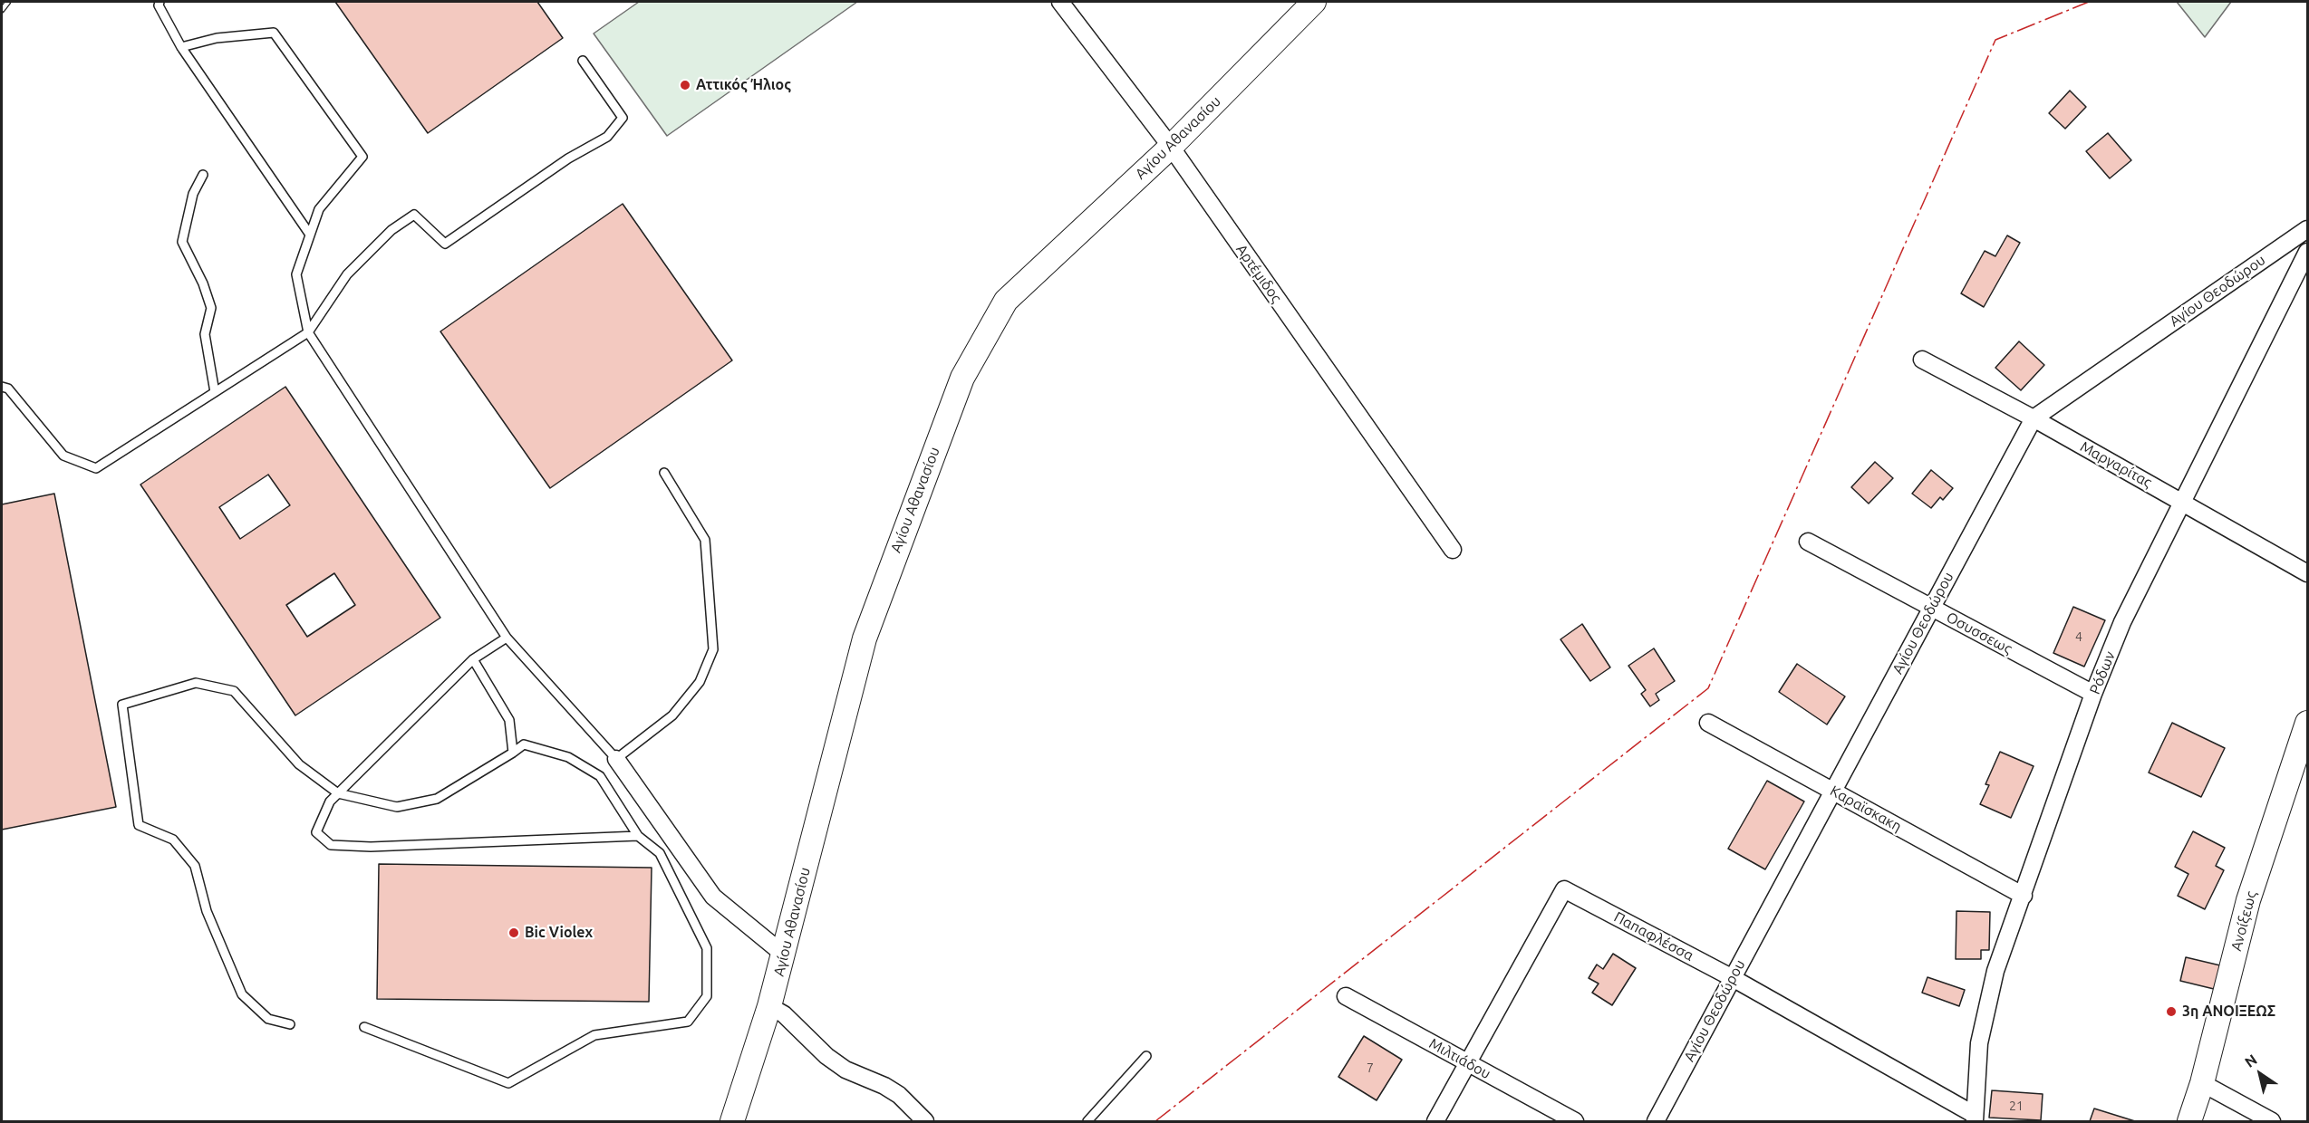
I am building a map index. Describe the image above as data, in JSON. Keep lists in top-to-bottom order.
{
  "streets": {
    "street": [
      "Αγίου Αθανασίου",
      "Αρτέμιδος",
      "Αγίου Θεοδώρου",
      "Μαργαρίτας",
      "Οσυσσεως",
      "Ρόδων",
      "Καραϊσκακη",
      "Ανοίξεως",
      "Παπαφλέσσα",
      "Μιλτιάδου"
    ]
  },
  "crossings": [
    ["Αγίου Αθανασίου", "Αρτέμιδος"],
    ["Αγίου Θεοδώρου", "Μαργαρίτας"],
    ["Αγίου Θεοδώρου", "Οσυσσεως"],
    ["Αγίου Θεοδώρου", "Καραϊσκακη"],
    ["Αγίου Θεοδώρου", "Παπαφλέσσα"],
    ["Μαργαρίτας", "Ρόδων"],
    ["Οσυσσεως", "Ρόδων"],
    ["Ρόδων", "Καραϊσκακη"],
    ["Ρόδων", "Παπαφλέσσα"],
    ["Παπαφλέσσα", "Μιλτιάδου"]
  ],
  "places": ["Αττικός Ήλιος", "Bic Violex", "3η ΑΝΟΙΞΕΩΣ"],
  "house_numbers": ["4", "7", "21"],
  "north": "top left"
}
